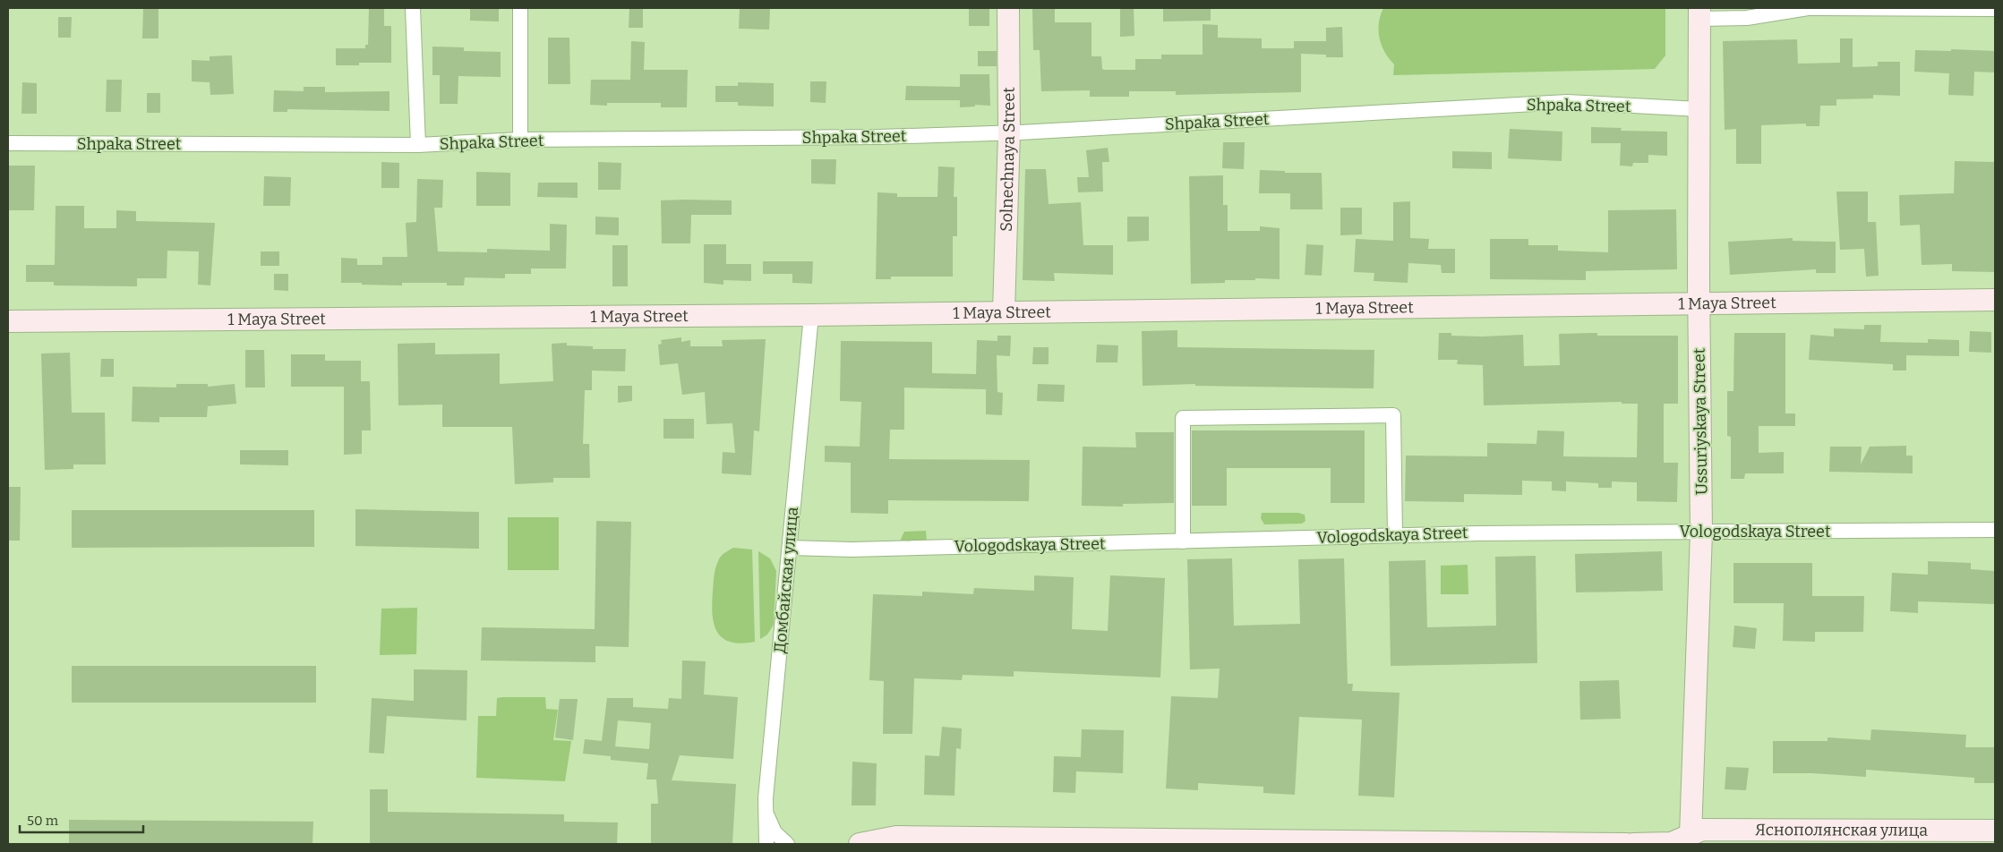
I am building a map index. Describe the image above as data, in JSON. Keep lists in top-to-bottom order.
{
  "streets": {
    "street": [
      "Shpaka Street",
      "Solnechnaya Street",
      "1 Maya Street",
      "Ussuriyskaya Street",
      "Vologodskaya Street",
      "Домбайская улица",
      "Яснополянская улица"
    ]
  },
  "crossings": [
    ["Shpaka Street", "Solnechnaya Street"],
    ["Shpaka Street", "Ussuriyskaya Street"],
    ["Solnechnaya Street", "1 Maya Street"],
    ["1 Maya Street", "Ussuriyskaya Street"],
    ["1 Maya Street", "Домбайская улица"],
    ["Ussuriyskaya Street", "Vologodskaya Street"],
    ["Ussuriyskaya Street", "Яснополянская улица"],
    ["Vologodskaya Street", "Домбайская улица"]
  ],
  "scale_bar": "50 m"
}
